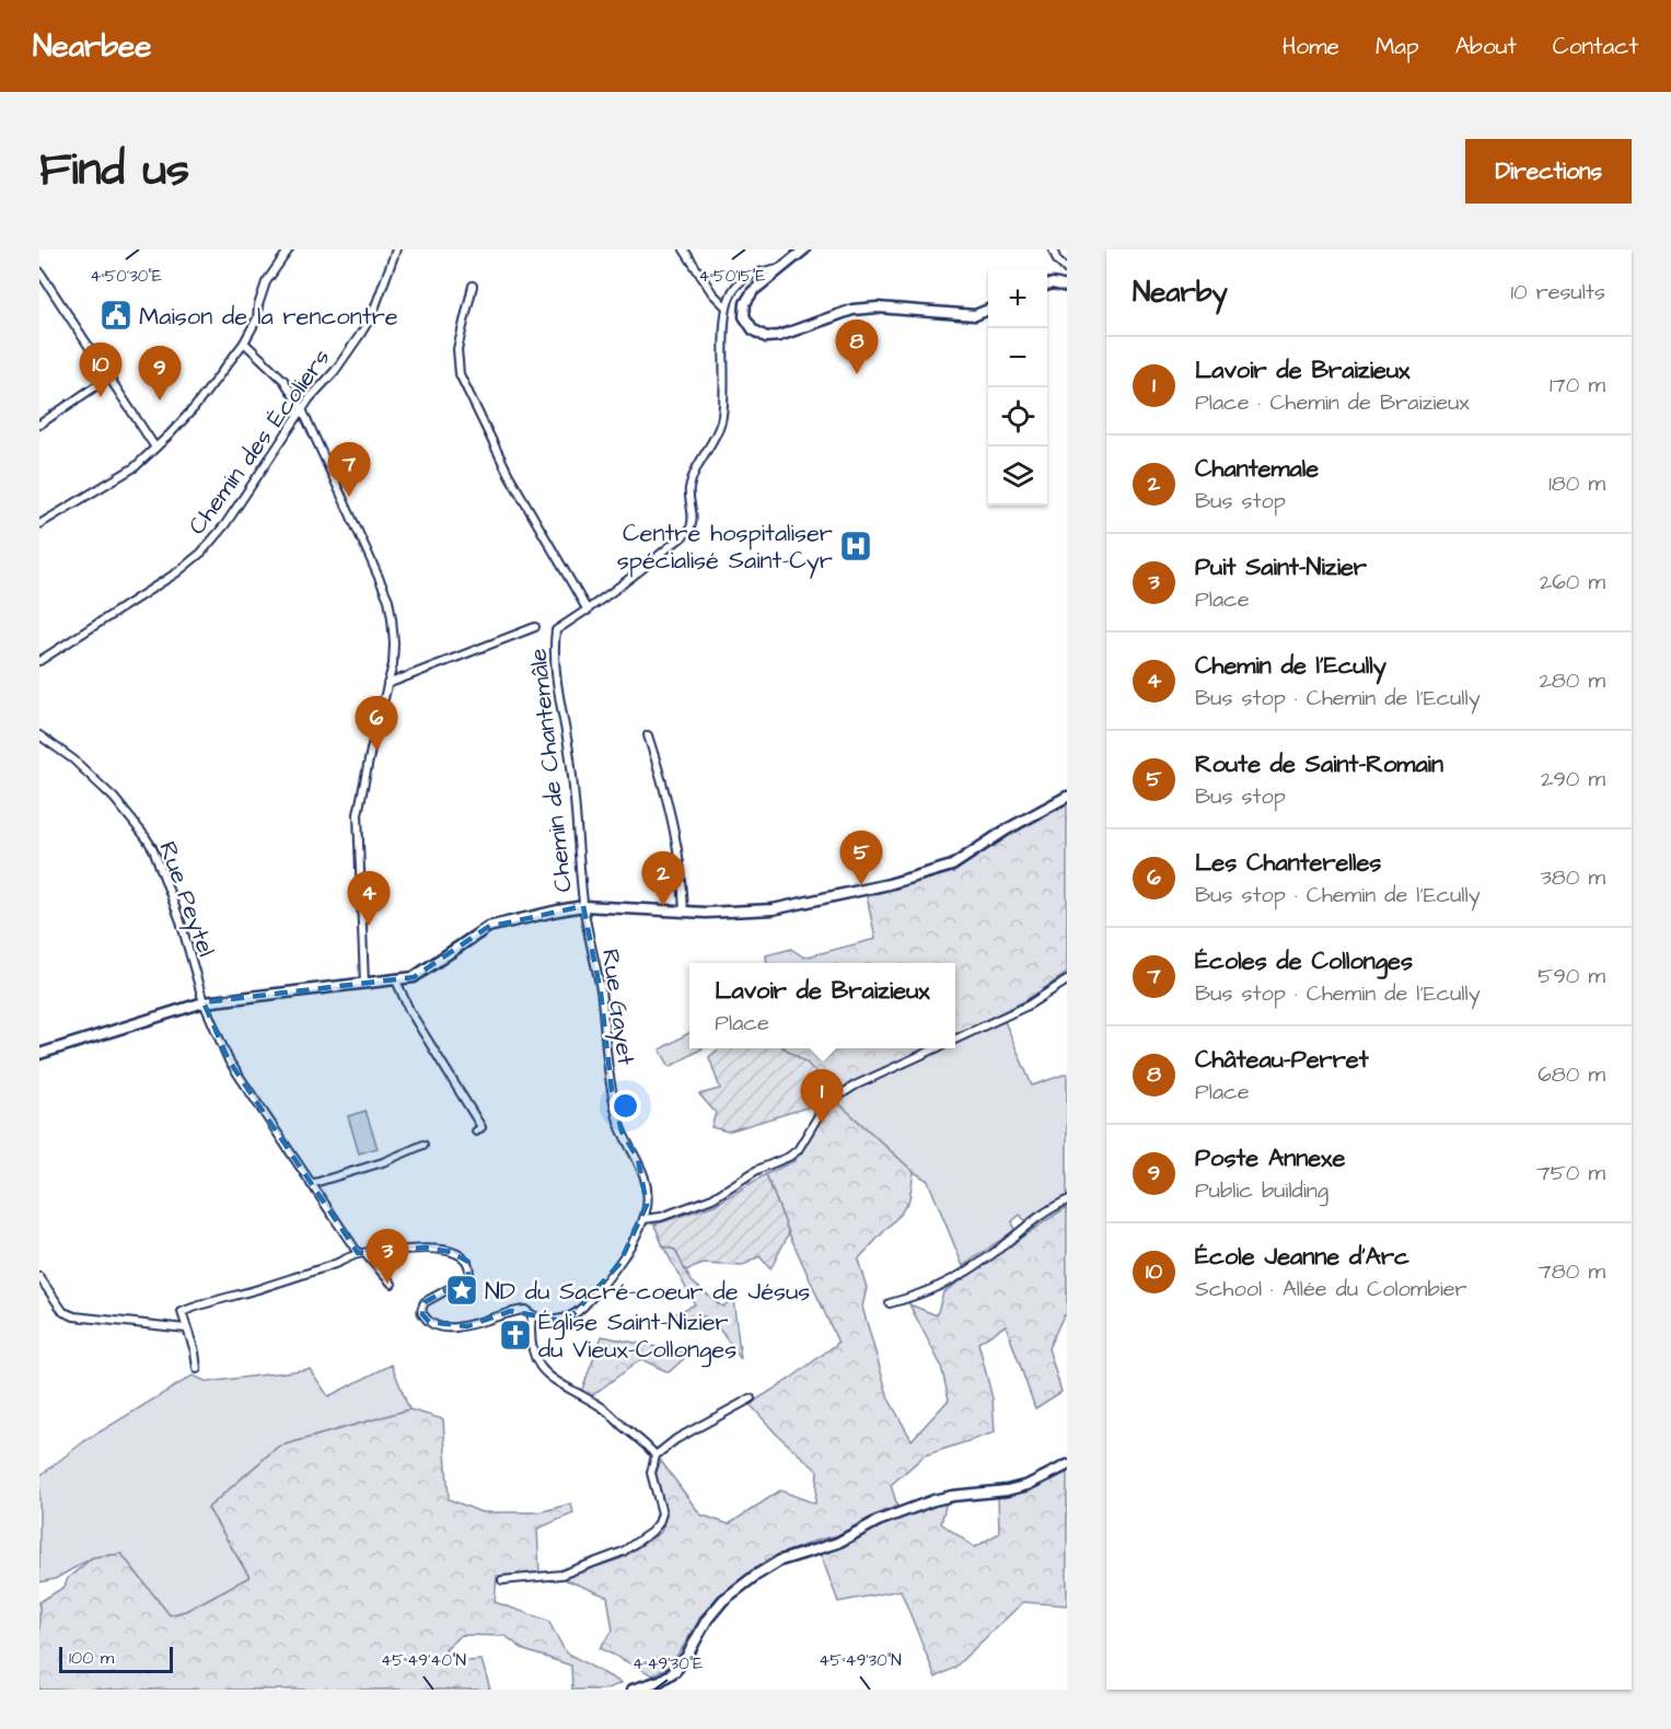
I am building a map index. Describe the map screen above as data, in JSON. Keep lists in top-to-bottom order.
{
  "streets": {
    "street": [
      "Chemin des Écoliers",
      "Chemin de Chantemâle",
      "Rue Peytel",
      "Rue Gayet"
    ]
  },
  "crossings": [
    ["Chemin de Chantemâle", "Rue Gayet"],
    ["Rue Peytel", "Rue Gayet"]
  ],
  "places": {
    "public building": ["Maison de la rencontre"],
    "hospital": ["Centre hospitaliser spécialisé Saint-Cyr"],
    "place": ["ND du Sacré-coeur de Jésus"],
    "church": ["Église Saint-Nizier du Vieux-Collonges"]
  },
  "scale_bar": "100 m",
  "page": {
    "header": "Nearbee",
    "nav": [
      "Home",
      "Map",
      "About",
      "Contact"
    ],
    "title": "Find us",
    "buttons": "Directions",
    "heading": ["Nearby", "10 results"],
    "map_buttons": ["+", "−"],
    "pins": [
      "8",
      "10",
      "9",
      "7",
      "6",
      "5",
      "2",
      "4",
      "1",
      "3"
    ],
    "list": [
      {
        "mark": "1",
        "name": "Lavoir de Braizieux",
        "note": "Place · Chemin de Braizieux",
        "value": "170 m"
      },
      {
        "mark": "2",
        "name": "Chantemale",
        "note": "Bus stop",
        "value": "180 m"
      },
      {
        "mark": "3",
        "name": "Puit Saint-Nizier",
        "note": "Place",
        "value": "260 m"
      },
      {
        "mark": "4",
        "name": "Chemin de l'Ecully",
        "note": "Bus stop · Chemin de l'Ecully",
        "value": "280 m"
      },
      {
        "mark": "5",
        "name": "Route de Saint-Romain",
        "note": "Bus stop",
        "value": "290 m"
      },
      {
        "mark": "6",
        "name": "Les Chanterelles",
        "note": "Bus stop · Chemin de l'Ecully",
        "value": "380 m"
      },
      {
        "mark": "7",
        "name": "Écoles de Collonges",
        "note": "Bus stop · Chemin de l'Ecully",
        "value": "590 m"
      },
      {
        "mark": "8",
        "name": "Château-Perret",
        "note": "Place",
        "value": "680 m"
      },
      {
        "mark": "9",
        "name": "Poste Annexe",
        "note": "Public building",
        "value": "750 m"
      },
      {
        "mark": "10",
        "name": "École Jeanne d'Arc",
        "note": "School · Allée du Colombier",
        "value": "780 m"
      }
    ],
    "popup": ["Lavoir de Braizieux", "Place"],
    "scale": "100 m"
  },
  "coordinates": [
    "4°50'30\"E",
    "4°50'15\"E",
    "45°49'40\"N",
    "45°49'30\"N",
    "4°49'30\"E"
  ]
}
